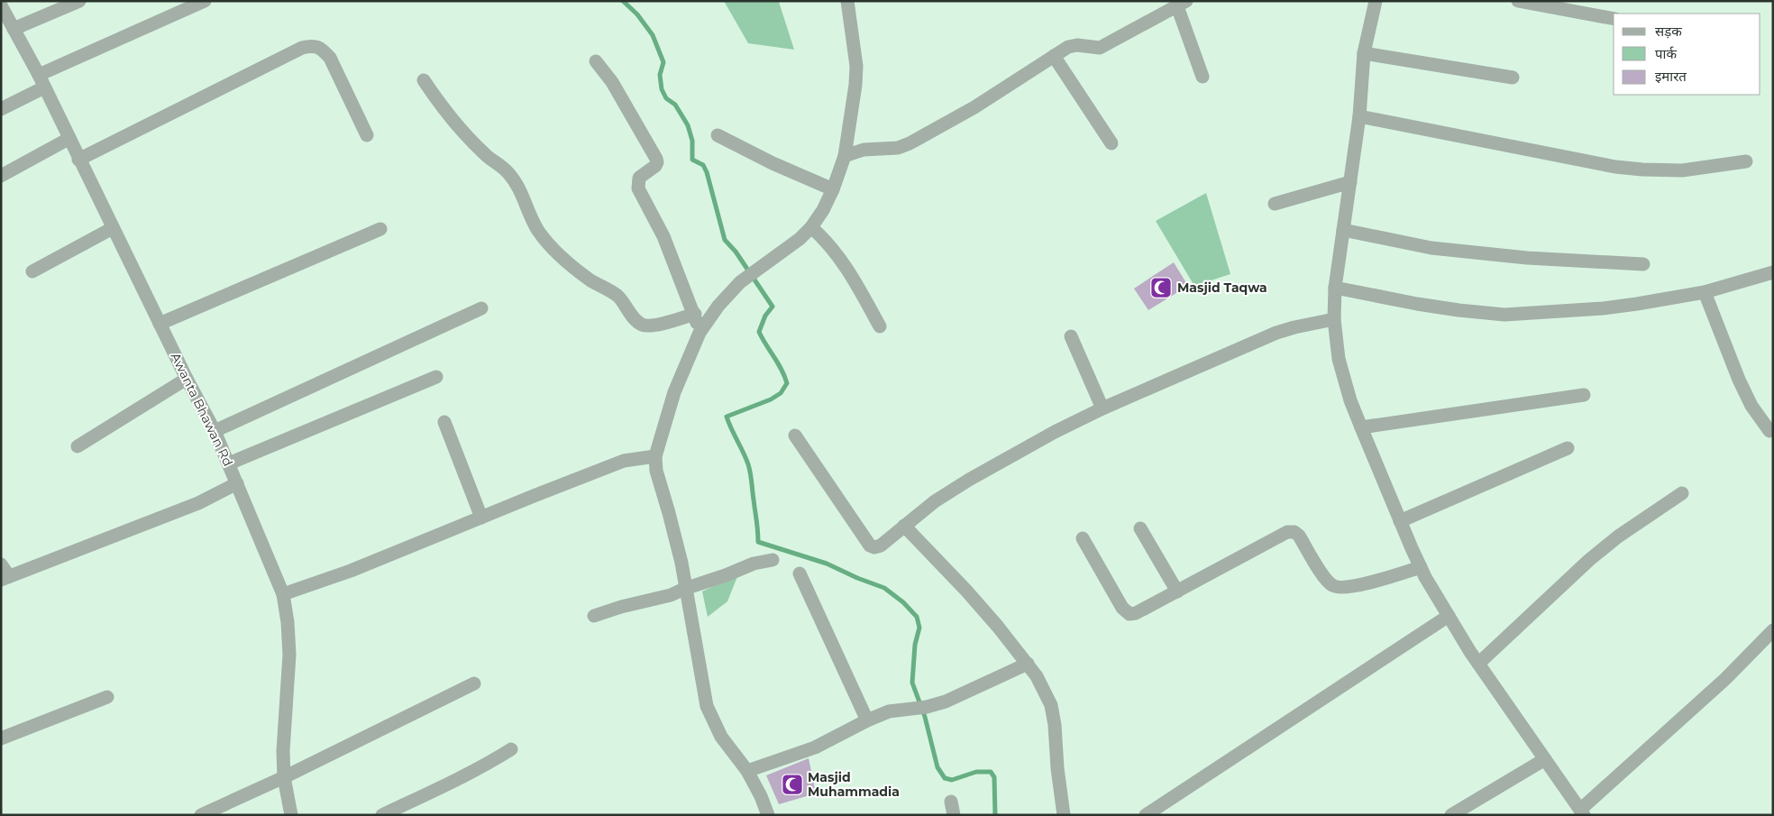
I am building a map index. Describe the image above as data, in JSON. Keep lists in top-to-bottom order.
{
  "streets": {
    "street": ["Awanta Bhawan Rd"]
  },
  "places": {
    "mosque": ["Masjid Taqwa", "Masjid Muhammadia"]
  },
  "legend": ["सड़क", "पार्क", "इमारत"]
}
